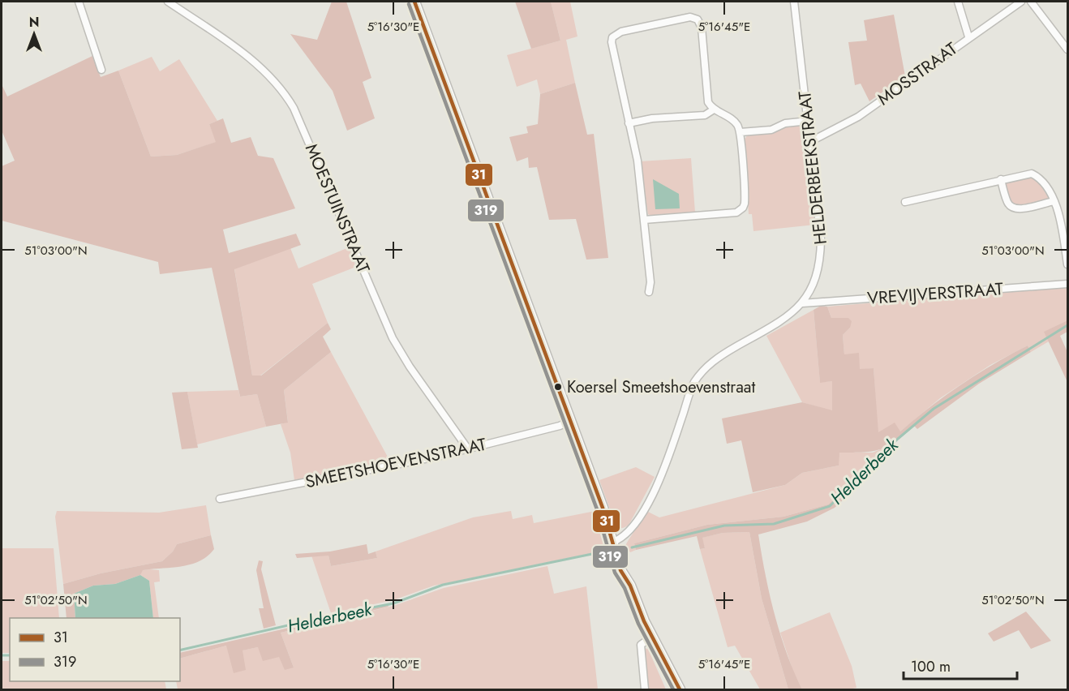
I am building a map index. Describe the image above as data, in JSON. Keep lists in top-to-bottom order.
{
  "streets": {
    "street": [
      "MOSSTRAAT",
      "HELDERBEEKSTRAAT",
      "MOESTUINSTRAAT",
      "VREVIJVERSTRAAT",
      "SMEETSHOEVENSTRAAT"
    ]
  },
  "crossings": [
    ["MOSSTRAAT", "HELDERBEEKSTRAAT"],
    ["HELDERBEEKSTRAAT", "VREVIJVERSTRAAT"],
    ["MOESTUINSTRAAT", "SMEETSHOEVENSTRAAT"]
  ],
  "water": ["Helderbeek"],
  "places": ["Koersel Smeetshoevenstraat"],
  "lines": ["transit line 31", "transit line 319"],
  "legend": ["31", "319"],
  "scale_bar": "100 m",
  "north": "top",
  "coordinates": [
    "5°16'30\"E",
    "5°16'45\"E",
    "51°03'00\"N",
    "51°02'50\"N"
  ]
}
